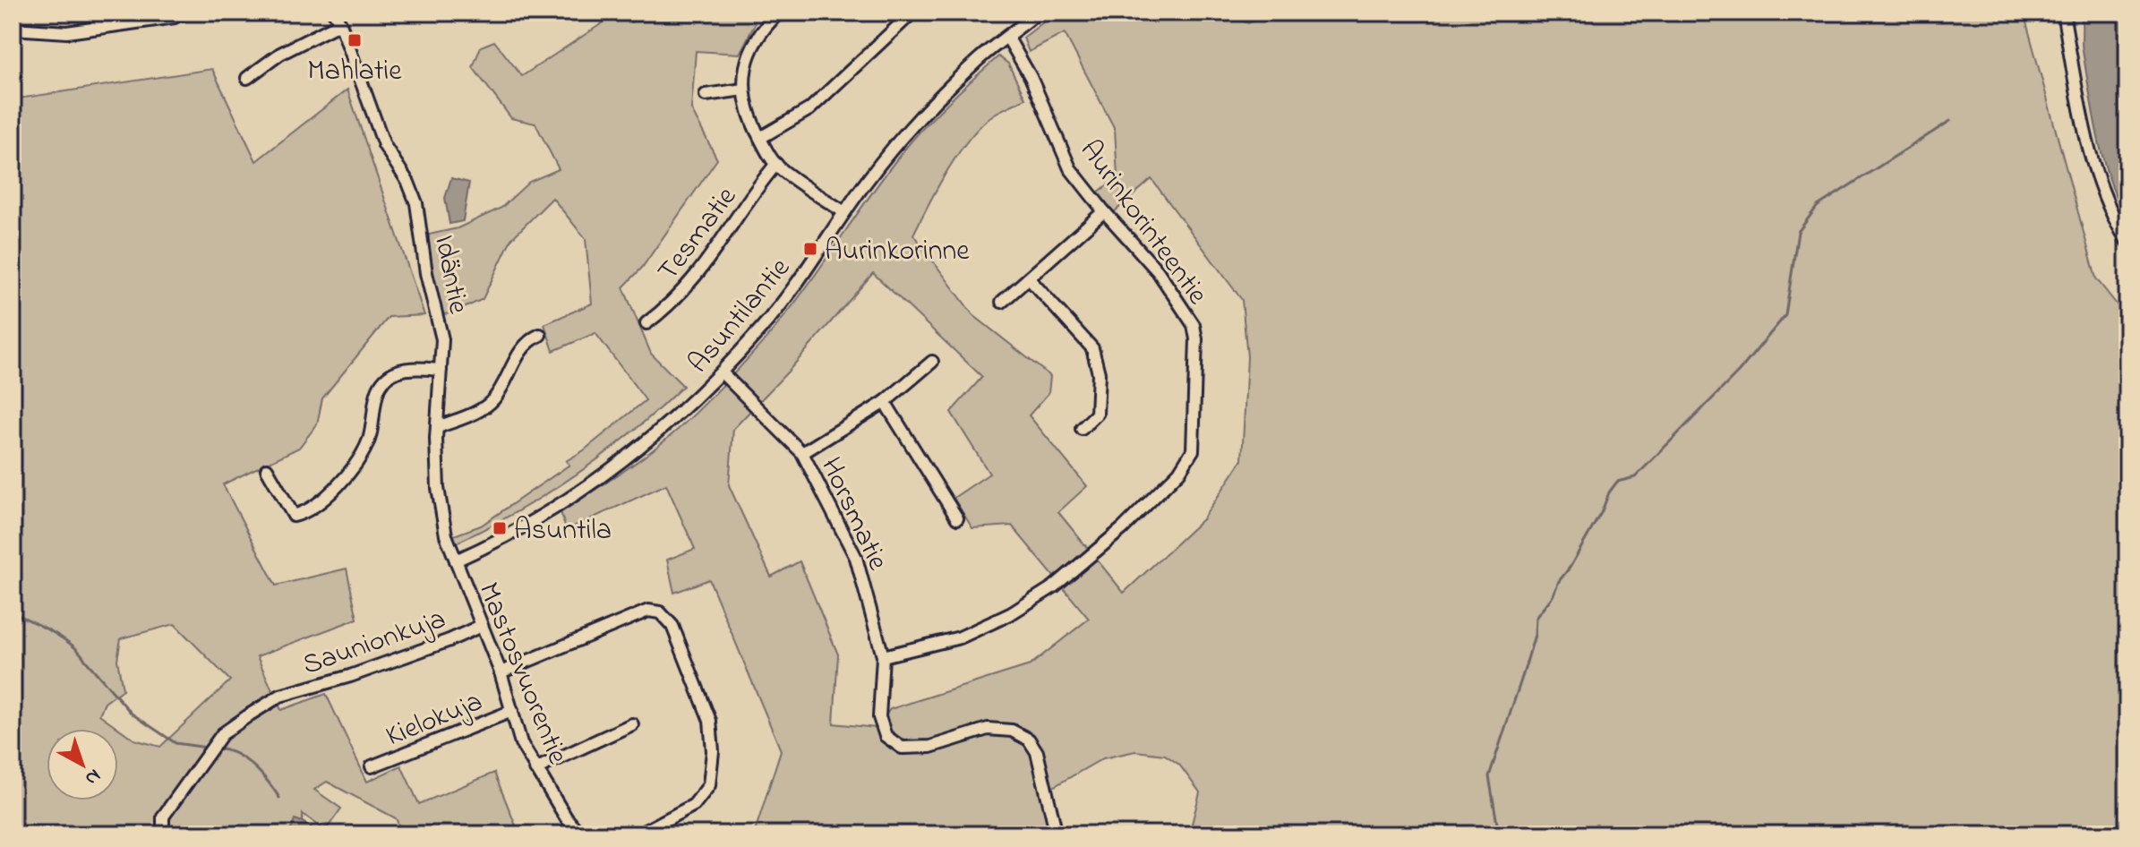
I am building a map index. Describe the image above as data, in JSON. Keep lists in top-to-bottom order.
{
  "streets": {
    "street": [
      "Aurinkorinteentie",
      "Tesmatie",
      "Idäntie",
      "Asuntilantie",
      "Horsmatie",
      "Saunionkuja",
      "Mastosvuorentie",
      "Kielokuja"
    ]
  },
  "crossings": [
    ["Aurinkorinteentie", "Asuntilantie"],
    ["Aurinkorinteentie", "Horsmatie"],
    ["Idäntie", "Asuntilantie"],
    ["Idäntie", "Mastosvuorentie"],
    ["Asuntilantie", "Horsmatie"],
    ["Asuntilantie", "Mastosvuorentie"],
    ["Saunionkuja", "Mastosvuorentie"],
    ["Mastosvuorentie", "Kielokuja"]
  ],
  "places": {
    "transit": ["Mahlatie", "Aurinkorinne", "Asuntila"]
  },
  "north": "bottom right"
}
